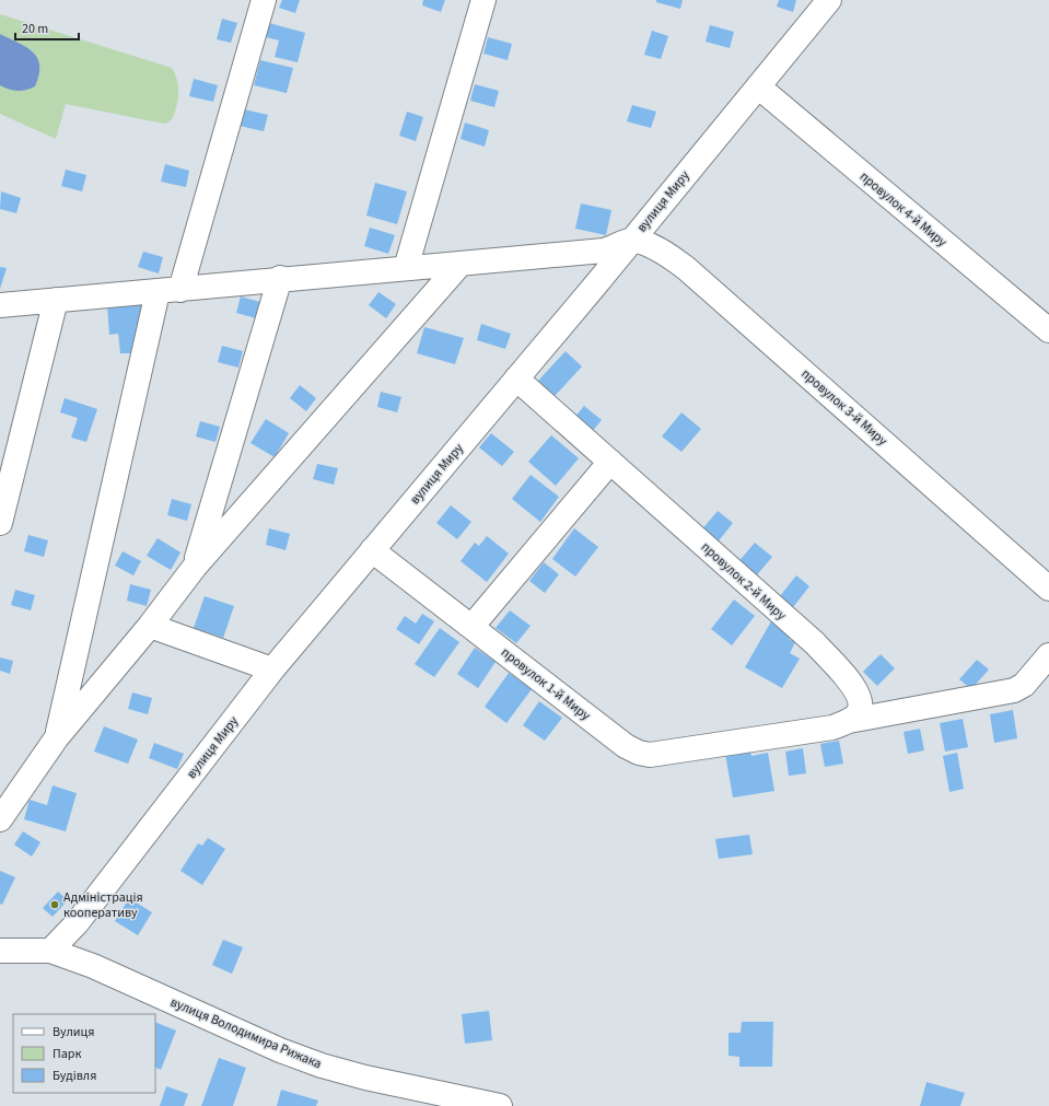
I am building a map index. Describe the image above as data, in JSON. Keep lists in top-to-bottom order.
{
  "streets": {
    "street": [
      "вулиця Миру",
      "провулок 4-й Миру",
      "провулок 3-й Миру",
      "провулок 2-й Миру",
      "провулок 1-й Миру",
      "вулиця Володимира Рижака"
    ]
  },
  "crossings": [
    ["вулиця Миру", "провулок 4-й Миру"],
    ["вулиця Миру", "провулок 3-й Миру"],
    ["вулиця Миру", "провулок 2-й Миру"],
    ["вулиця Миру", "провулок 1-й Миру"],
    ["вулиця Миру", "вулиця Володимира Рижака"],
    ["провулок 2-й Миру", "провулок 1-й Миру"]
  ],
  "places": ["Адміністрація кооперативу"],
  "legend": ["Вулиця", "Парк", "Будівля"],
  "scale_bar": "20 m"
}
